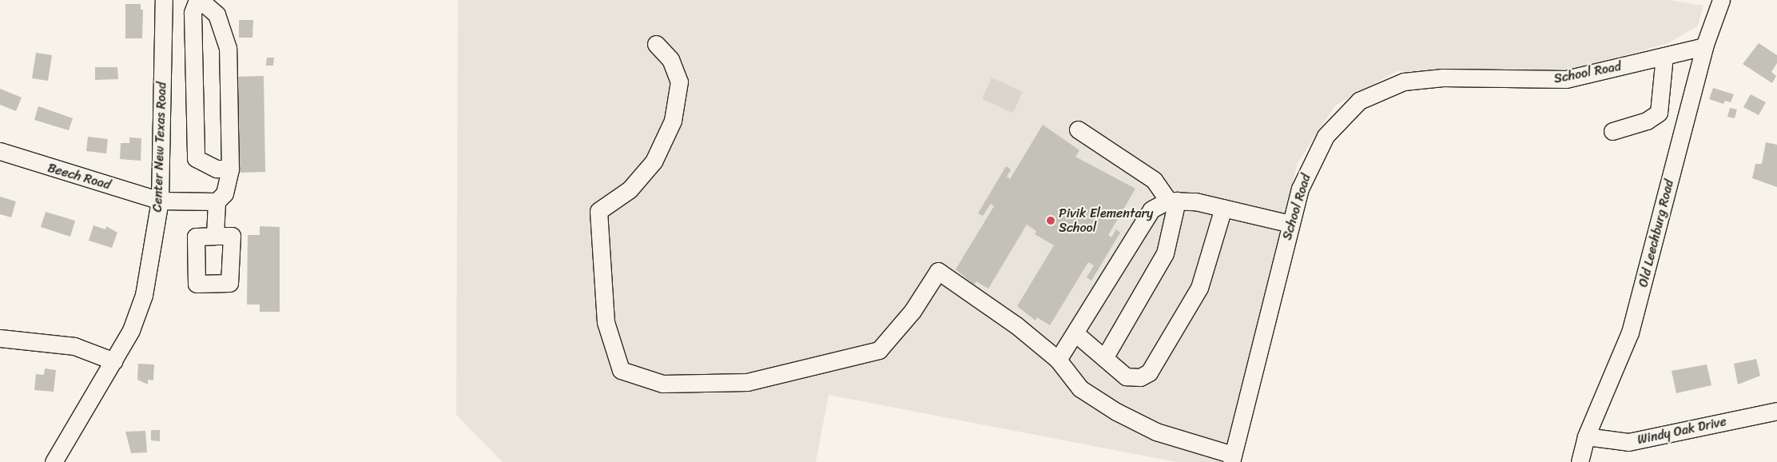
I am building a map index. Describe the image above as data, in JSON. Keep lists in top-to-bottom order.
{
  "streets": {
    "street": [
      "School Road",
      "Center New Texas Road",
      "Beech Road",
      "Old Leechburg Road",
      "Windy Oak Drive"
    ]
  },
  "crossings": [
    ["School Road", "Old Leechburg Road"],
    ["Center New Texas Road", "Beech Road"],
    ["Old Leechburg Road", "Windy Oak Drive"]
  ],
  "places": ["Pivik Elementary School"]
}
